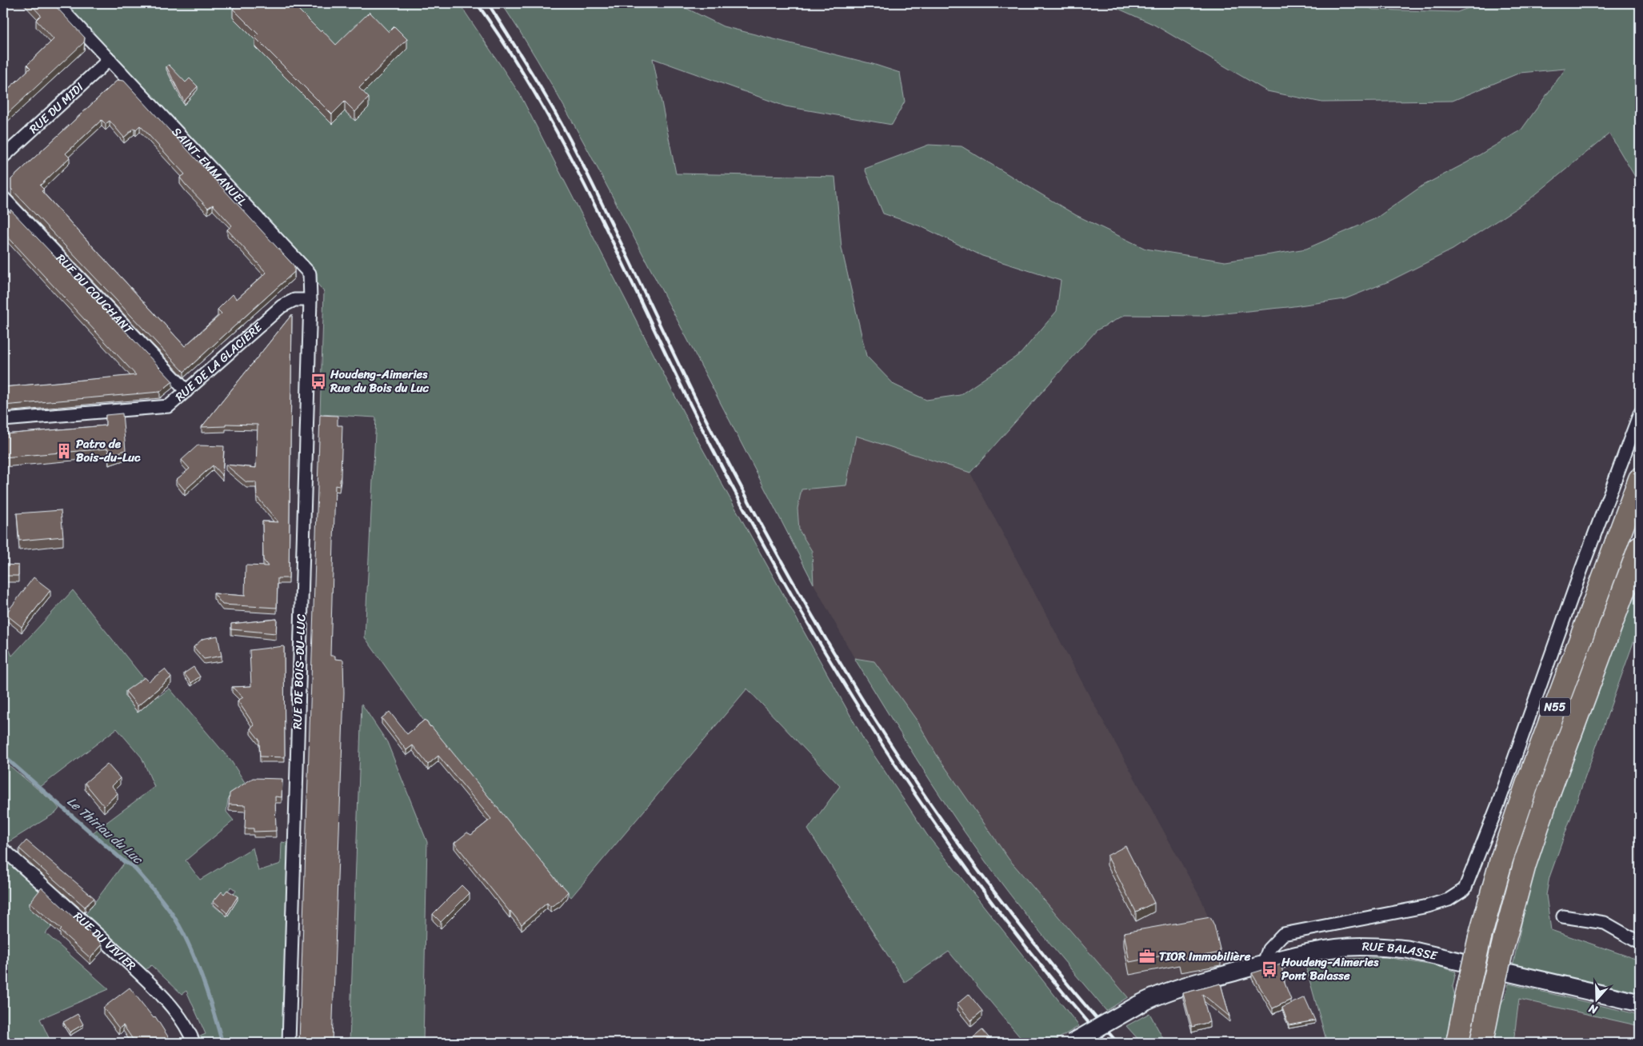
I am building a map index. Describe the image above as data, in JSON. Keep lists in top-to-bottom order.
{
  "streets": {
    "highway": ["N55"],
    "street": [
      "RUE DU MIDI",
      "SAINT-EMMANUEL",
      "RUE DU COUCHANT",
      "RUE DE LA GLACIÈRE",
      "RUE DE BOIS-DU-LUC",
      "RUE DU VIVIER",
      "RUE BALASSE"
    ]
  },
  "crossings": [
    ["RUE DU MIDI", "SAINT-EMMANUEL"],
    ["SAINT-EMMANUEL", "RUE DE BOIS-DU-LUC"],
    ["RUE DU COUCHANT", "RUE DE LA GLACIÈRE"],
    ["RUE DE LA GLACIÈRE", "RUE DE BOIS-DU-LUC"]
  ],
  "water": ["Le Thiriau du Luc"],
  "places": {
    "bus stop": ["Houdeng-Aimeries Rue du Bois du Luc", "Houdeng-Aimeries Pont Balasse"],
    "building": ["Patro de Bois-du-Luc"],
    "office": ["TIOR Immobilière"]
  },
  "north": "bottom"
}
